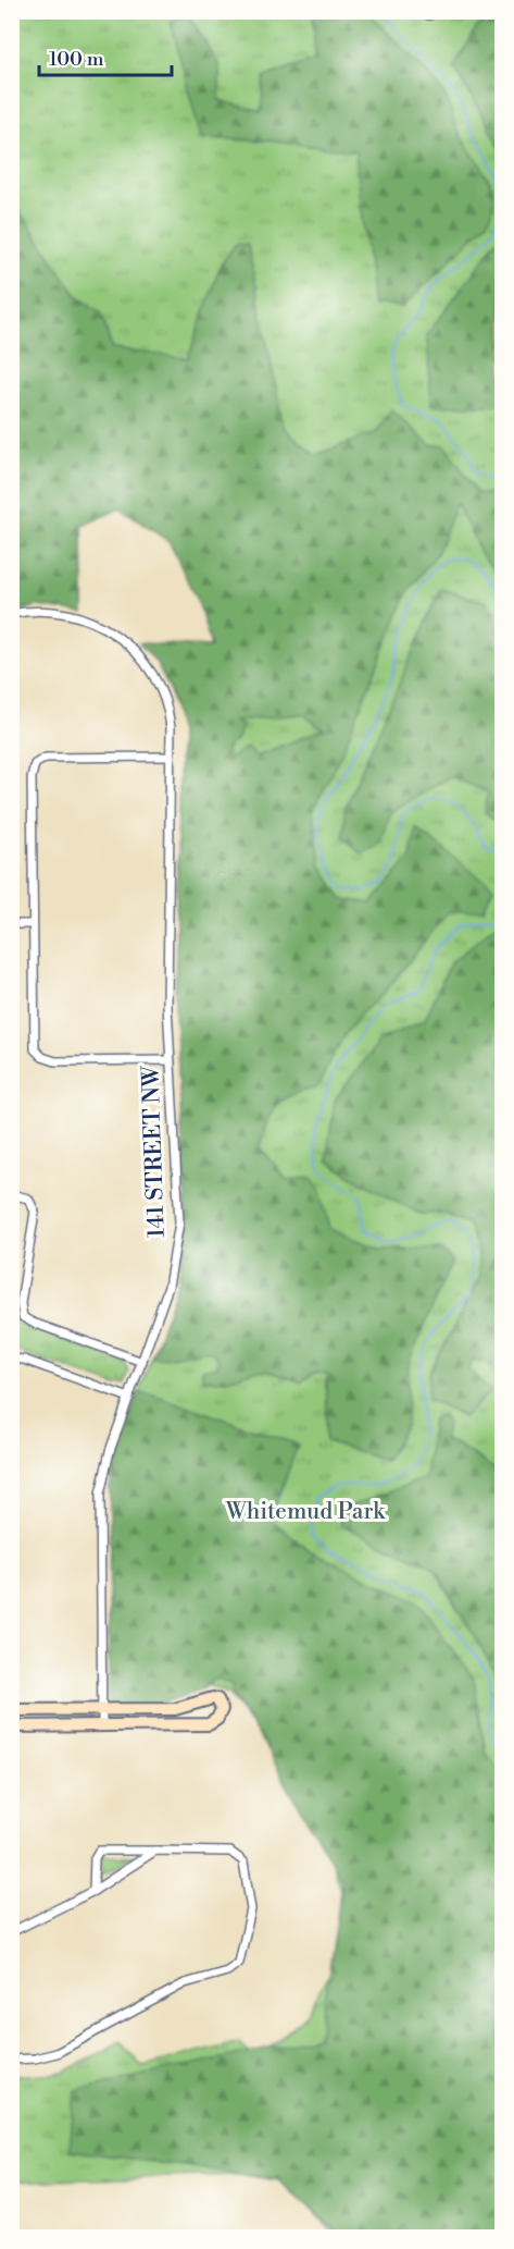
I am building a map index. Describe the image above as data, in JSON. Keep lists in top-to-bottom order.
{
  "streets": {
    "street": ["141 STREET NW"]
  },
  "parks": ["Whitemud Park"],
  "scale_bar": "100 m"
}
